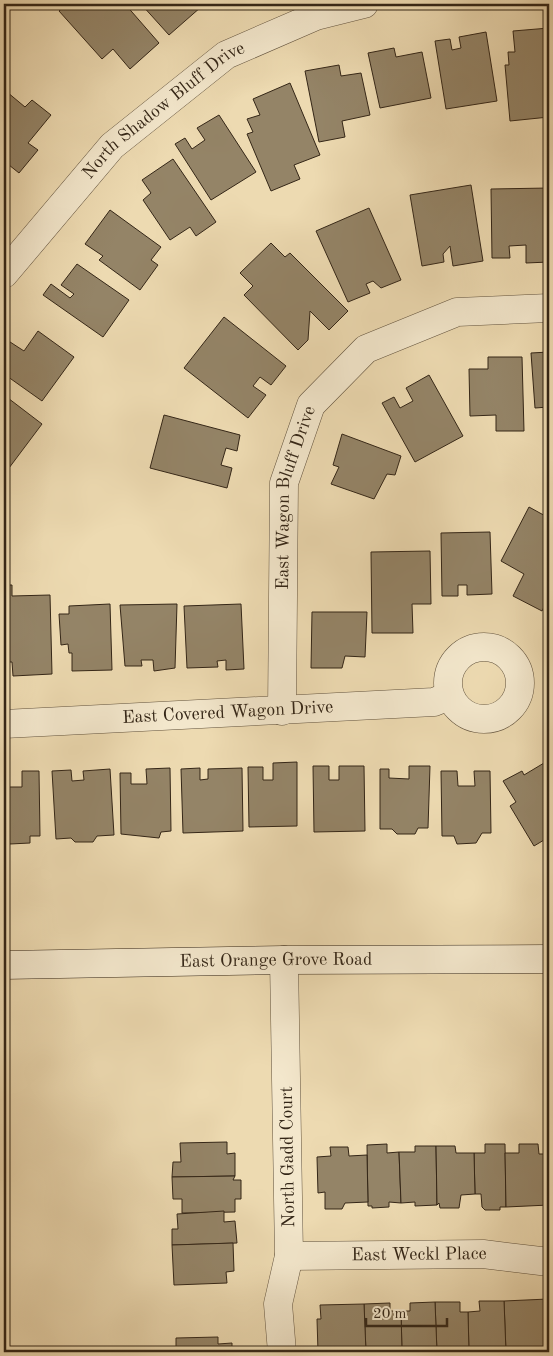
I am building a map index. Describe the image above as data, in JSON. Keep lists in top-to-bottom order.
{
  "streets": {
    "street": [
      "North Shadow Bluff Drive",
      "East Wagon Bluff Drive",
      "East Covered Wagon Drive",
      "East Orange Grove Road",
      "North Gadd Court",
      "East Weckl Place"
    ]
  },
  "crossings": [
    ["East Wagon Bluff Drive", "East Covered Wagon Drive"],
    ["East Orange Grove Road", "North Gadd Court"],
    ["North Gadd Court", "East Weckl Place"]
  ],
  "scale_bar": "20 m"
}
